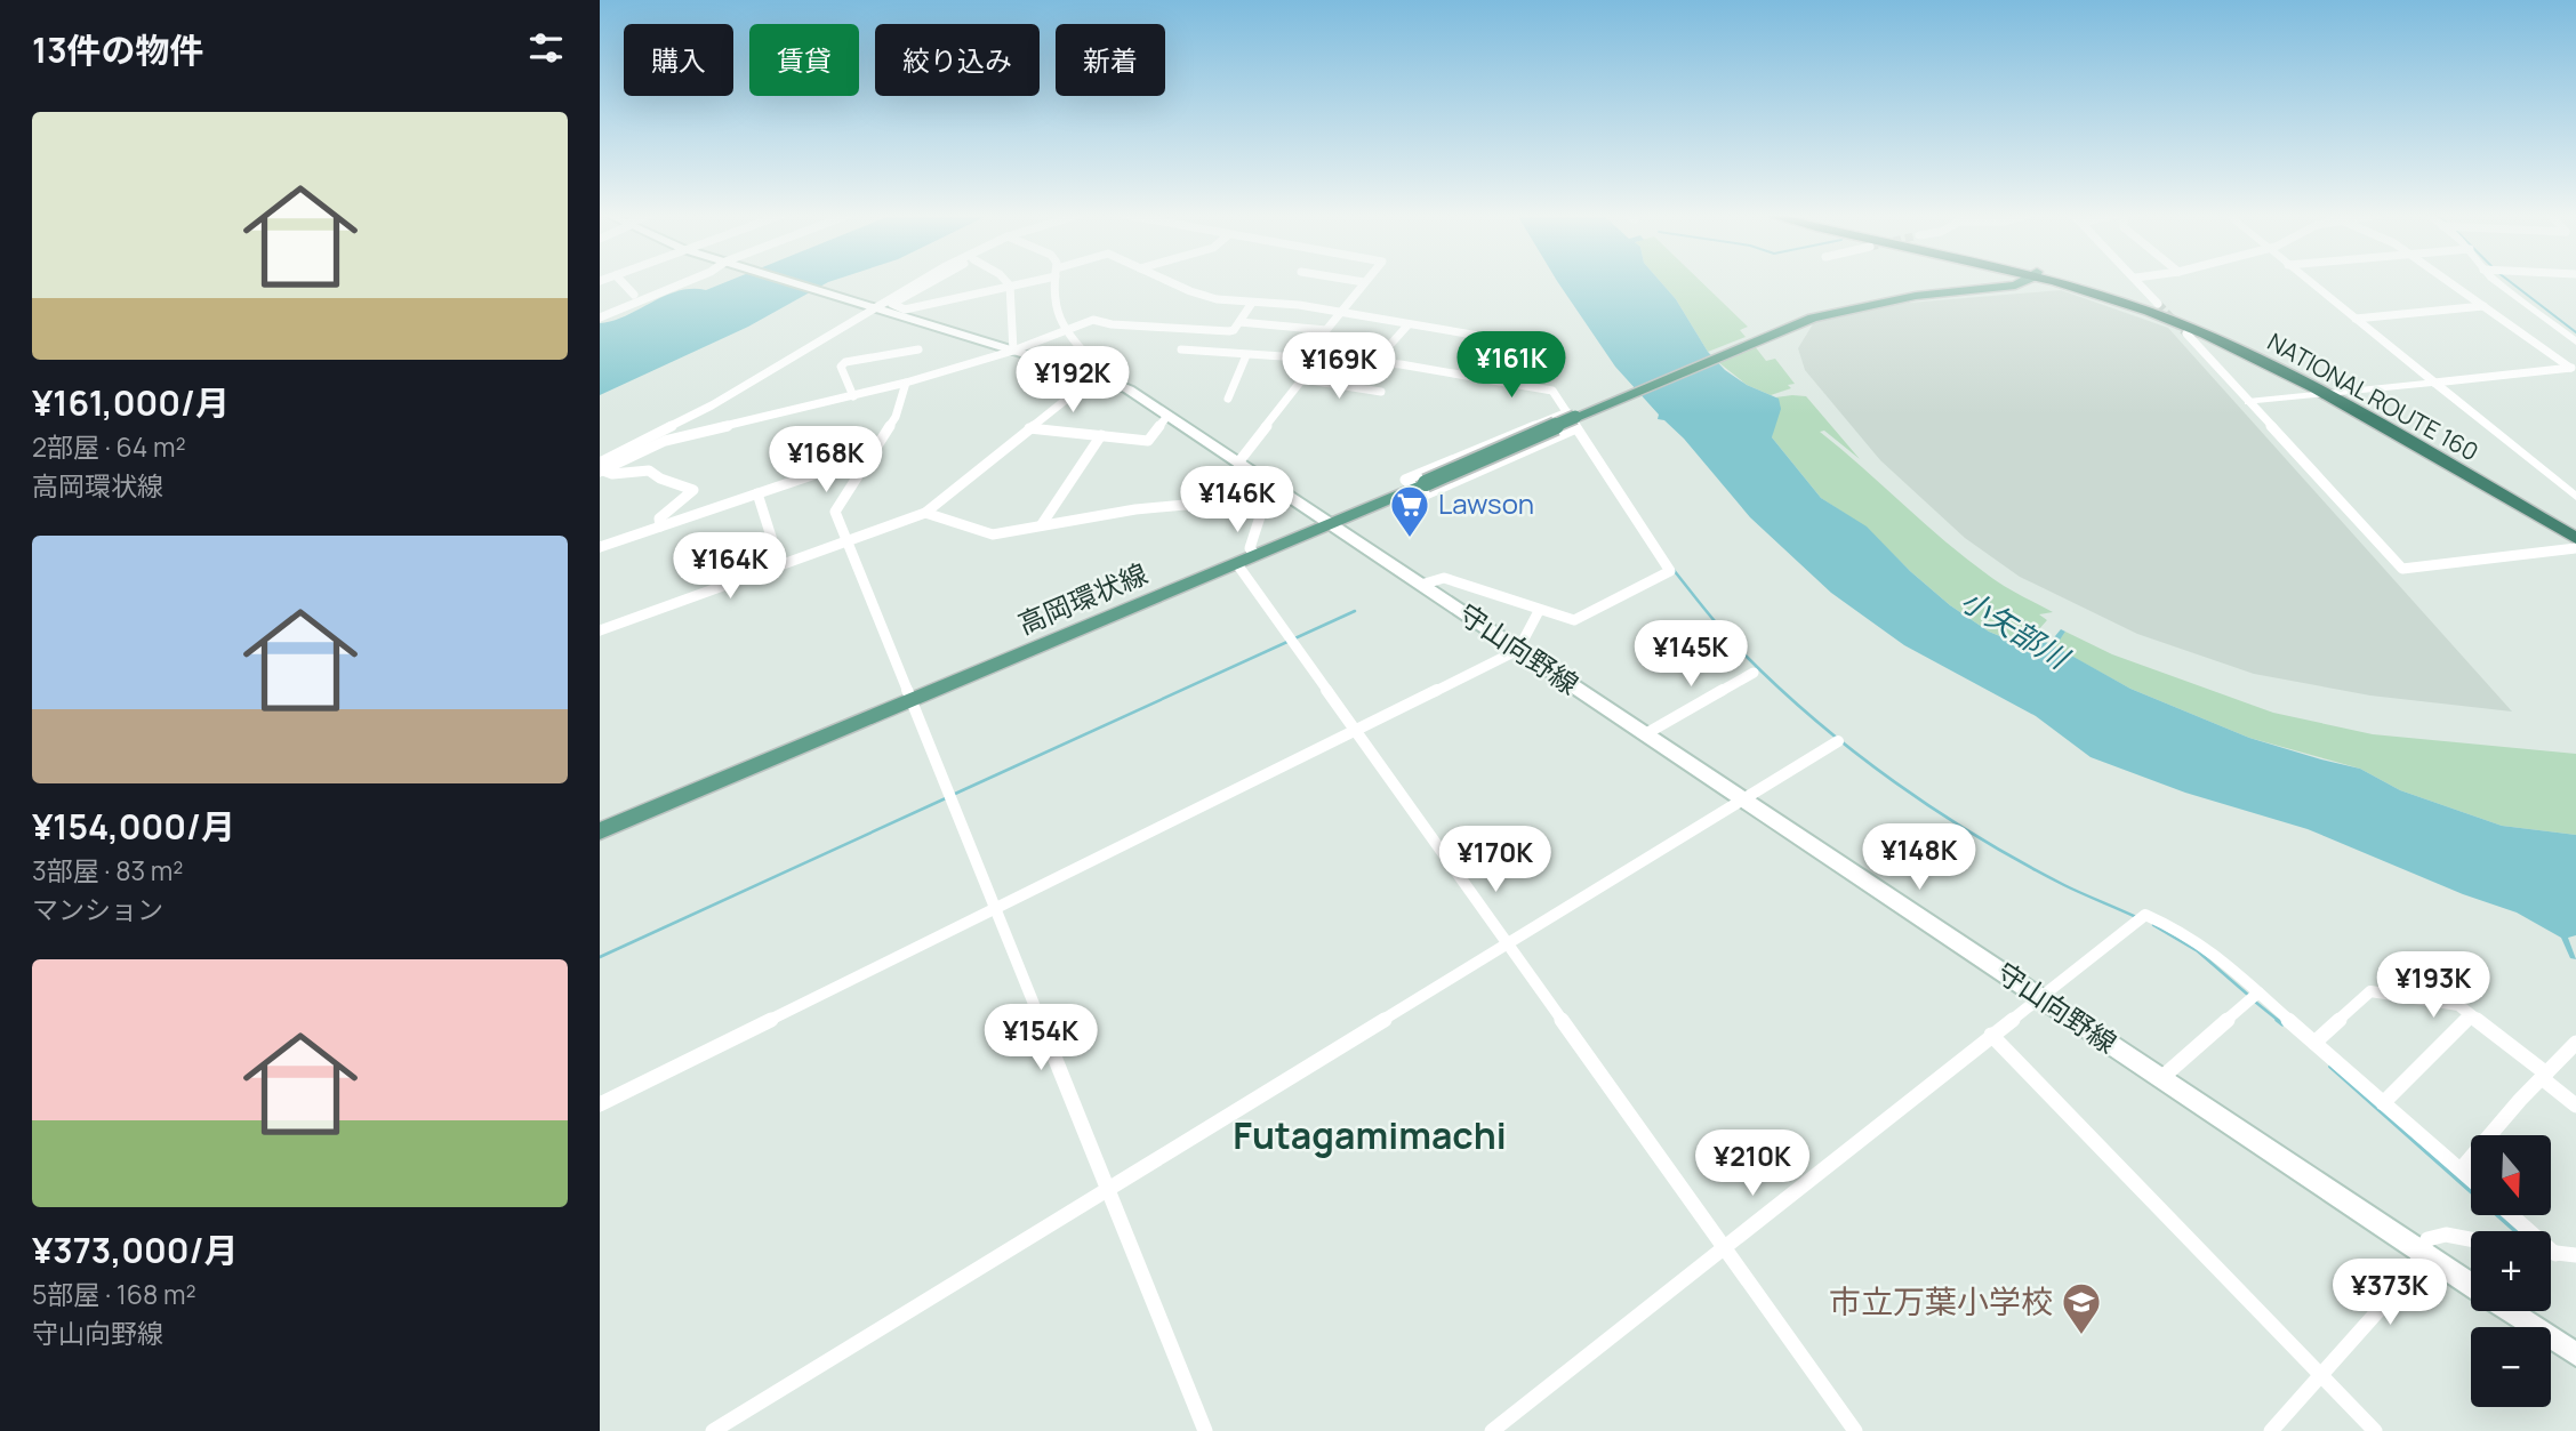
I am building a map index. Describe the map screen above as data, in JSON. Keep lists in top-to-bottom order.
{
  "streets": {
    "highway": ["NATIONAL ROUTE 160"],
    "main road": ["高岡環状線", "守山向野線"]
  },
  "crossings": [
    ["高岡環状線", "守山向野線"]
  ],
  "districts": ["Futagamimachi"],
  "water": ["小矢部川"],
  "places": {
    "supermarket": ["Lawson"],
    "school or university": ["市立万葉小学校"]
  },
  "north": "bottom",
  "page": {
    "heading": "13件の物件",
    "chip": [
      "購入",
      "賃貸",
      "絞り込み",
      "新着"
    ],
    "list": [
      {
        "name": "¥161,000/月",
        "note": "2部屋 · 64 m² · 高岡環状線"
      },
      {
        "name": "¥154,000/月",
        "note": "3部屋 · 83 m² · マンション"
      },
      {
        "name": "¥373,000/月",
        "note": "5部屋 · 168 m² · 守山向野線"
      }
    ],
    "price": [
      "¥161K",
      "¥169K",
      "¥192K",
      "¥168K",
      "¥146K",
      "¥164K",
      "¥145K",
      "¥148K",
      "¥170K",
      "¥193K",
      "¥154K",
      "¥210K",
      "¥373K"
    ],
    "map_buttons": ["+", "−"]
  }
}
